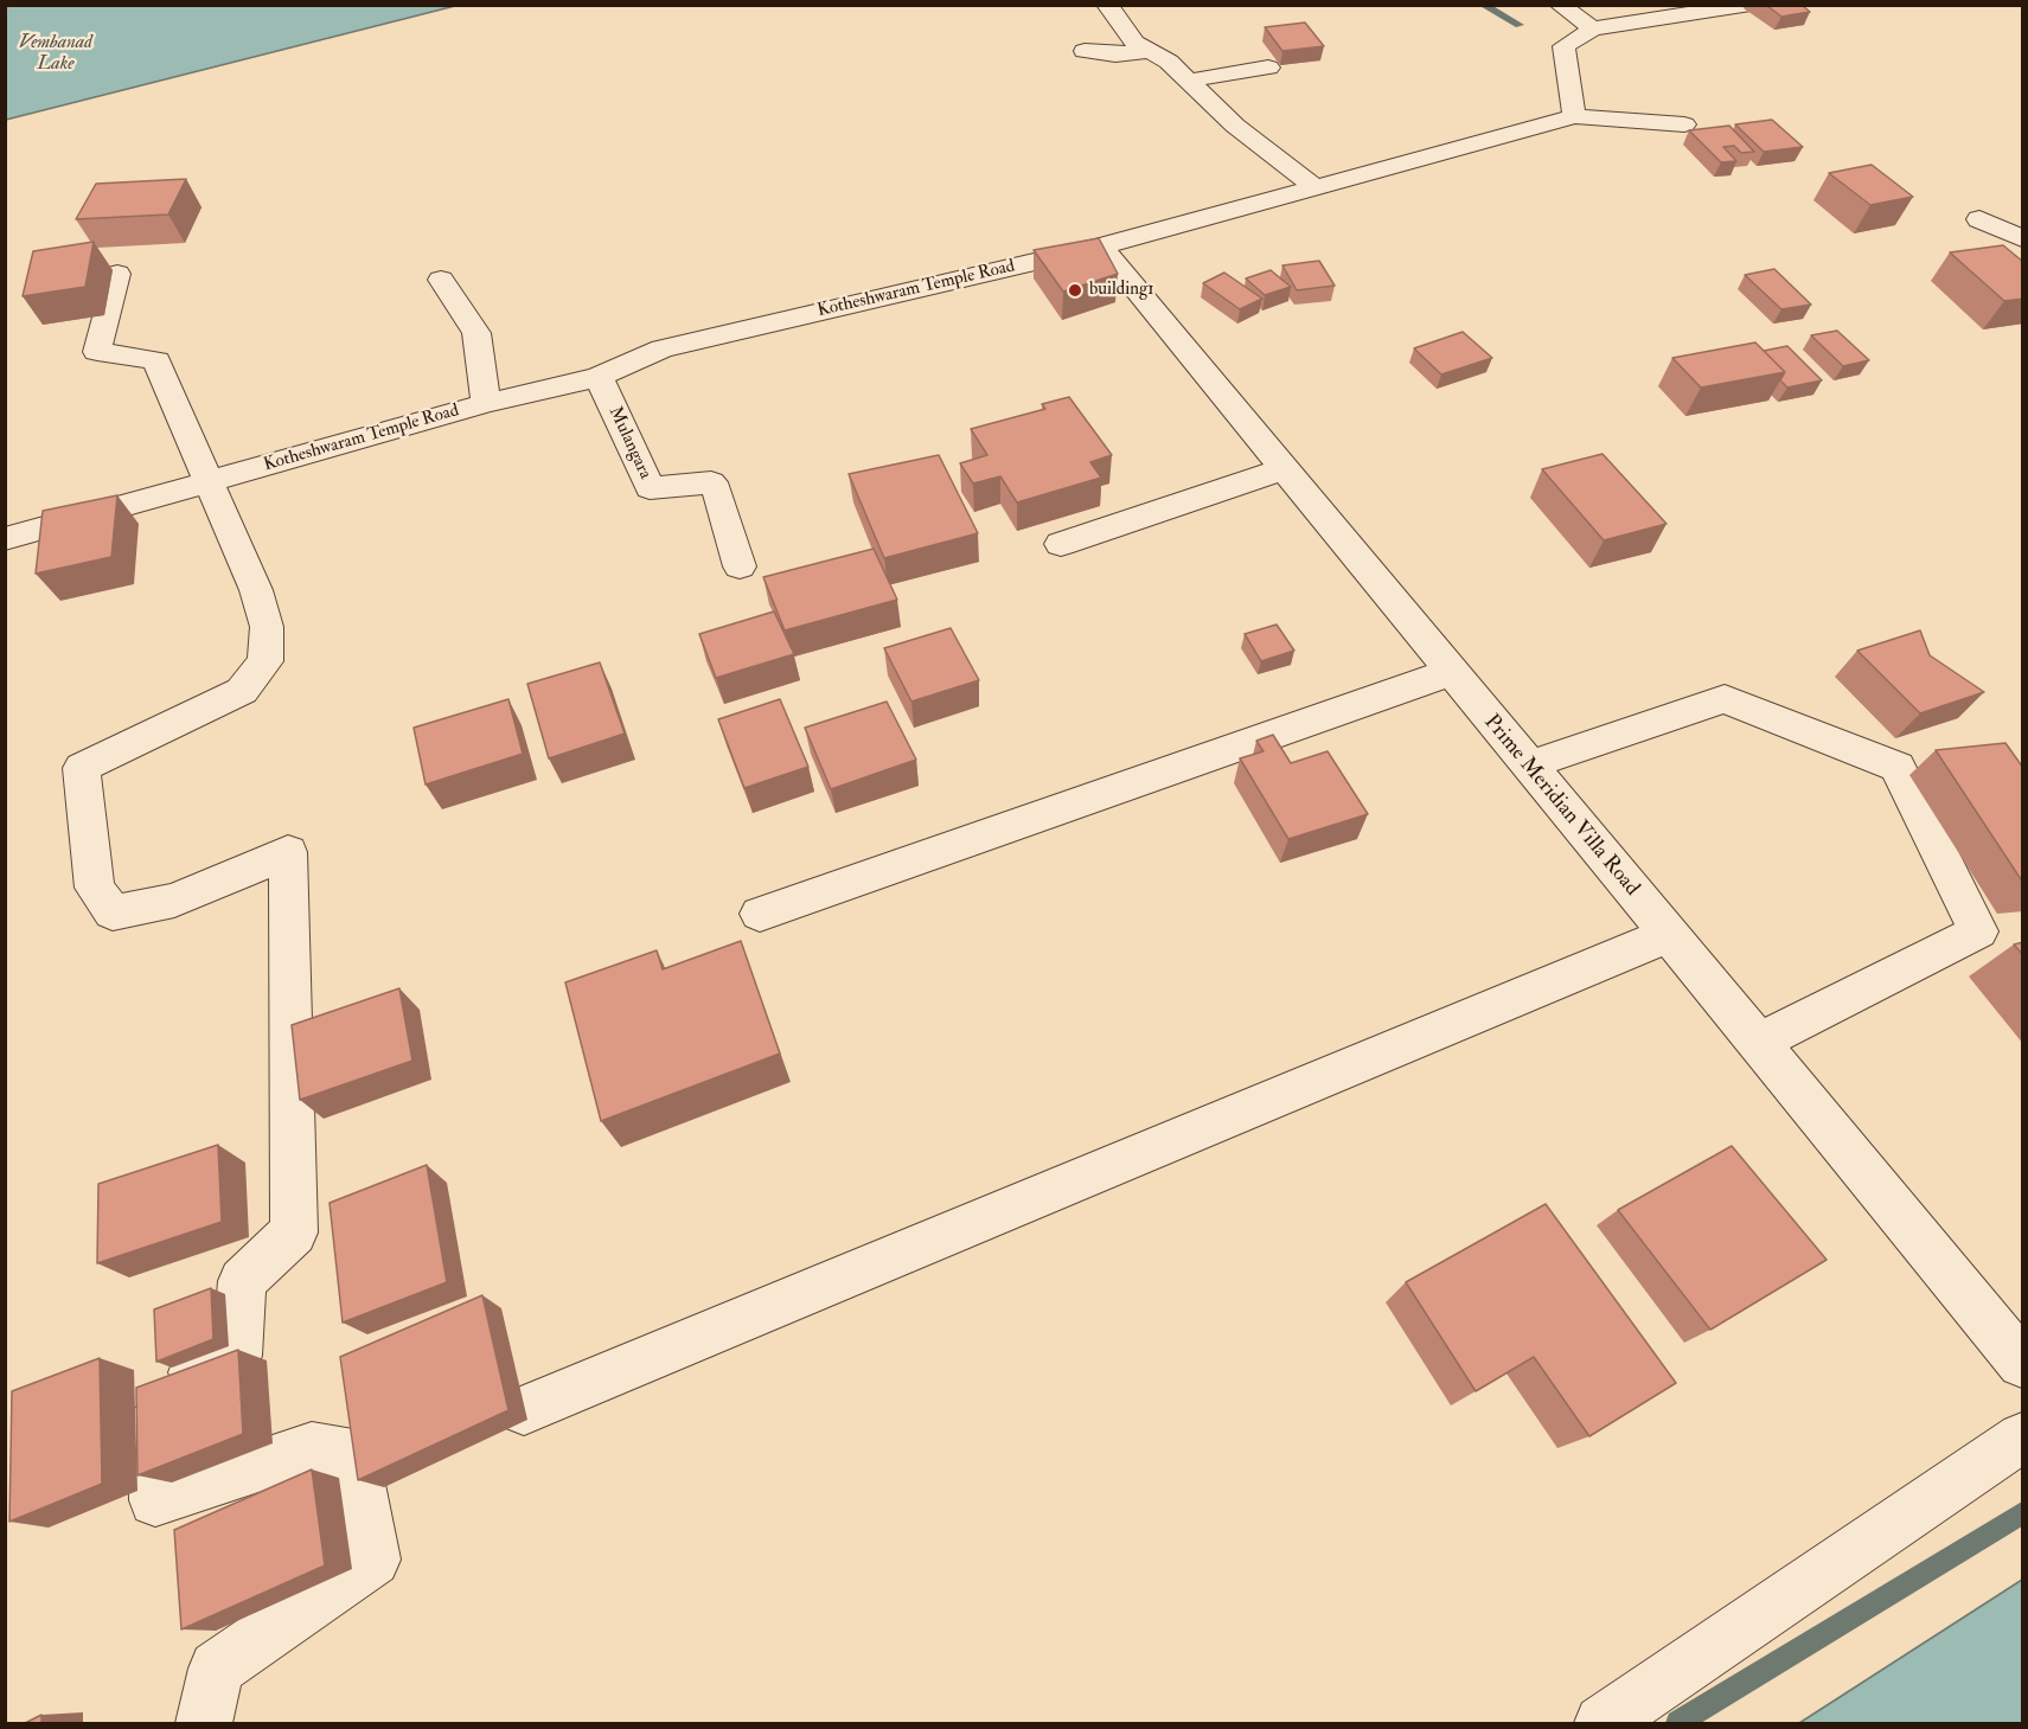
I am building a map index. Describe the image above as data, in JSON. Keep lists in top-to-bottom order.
{
  "streets": {
    "street": ["Kotheshwaram Temple Road", "Mulangara", "Prime Meridian Villa Road"]
  },
  "crossings": [
    ["Kotheshwaram Temple Road", "Mulangara"],
    ["Kotheshwaram Temple Road", "Prime Meridian Villa Road"]
  ],
  "water": ["Vembanad Lake"],
  "places": ["building1"]
}
